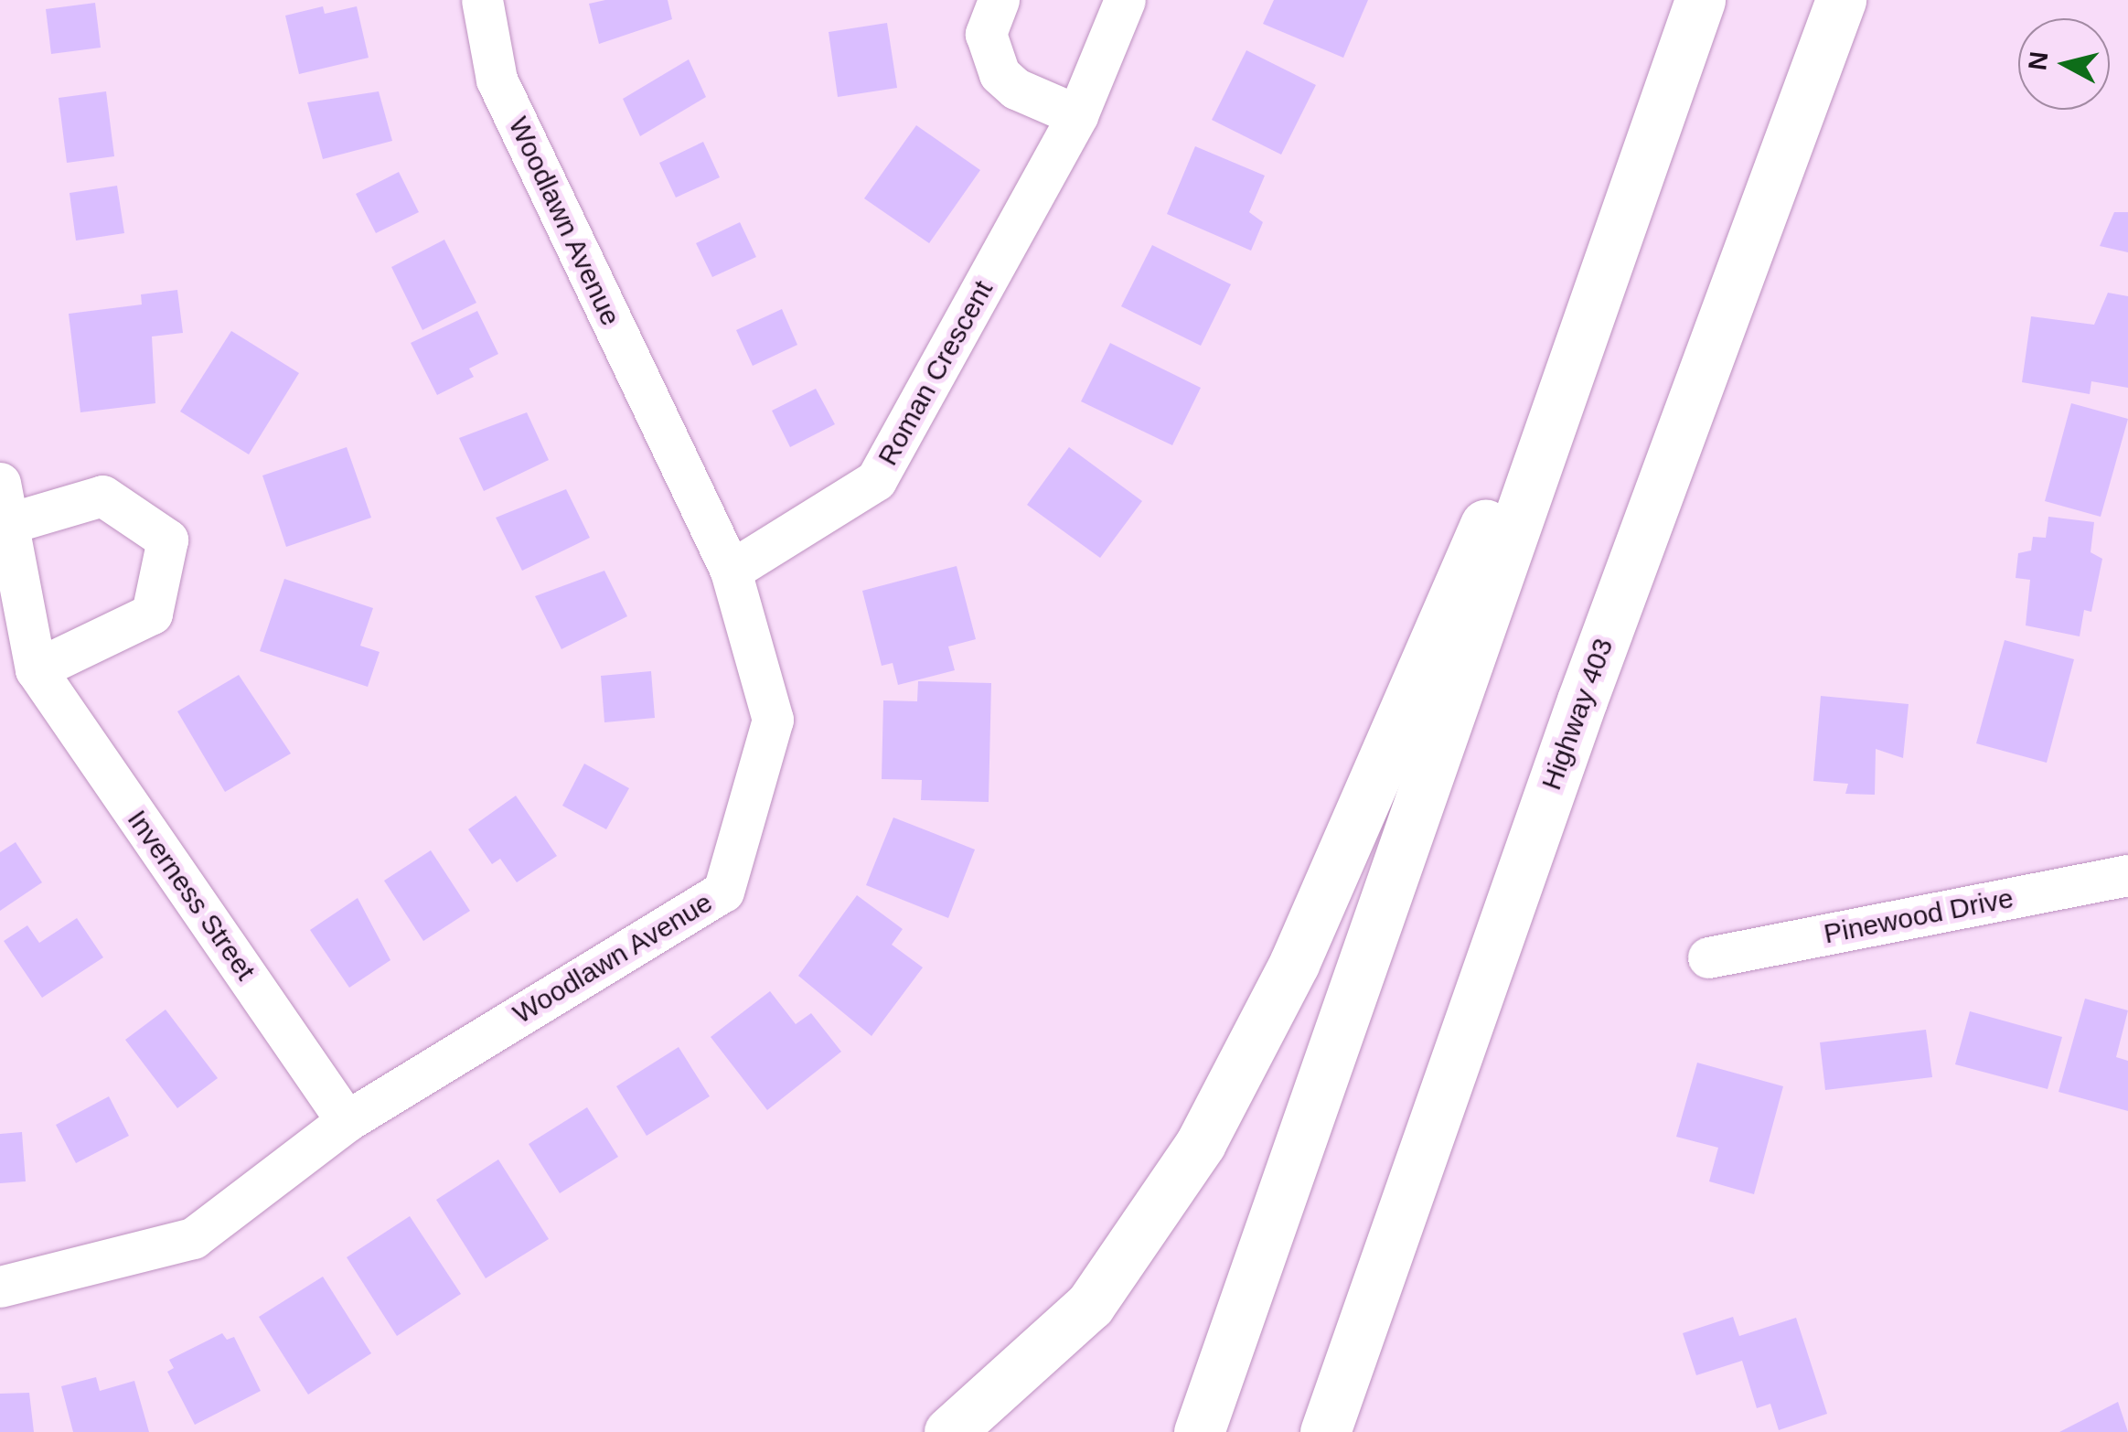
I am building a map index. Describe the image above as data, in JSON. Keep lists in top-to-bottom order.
{
  "streets": {
    "highway": ["Highway 403"],
    "street": [
      "Woodlawn Avenue",
      "Roman Crescent",
      "Inverness Street",
      "Pinewood Drive"
    ]
  },
  "crossings": [
    ["Woodlawn Avenue", "Roman Crescent"],
    ["Woodlawn Avenue", "Inverness Street"]
  ],
  "north": "left"
}
